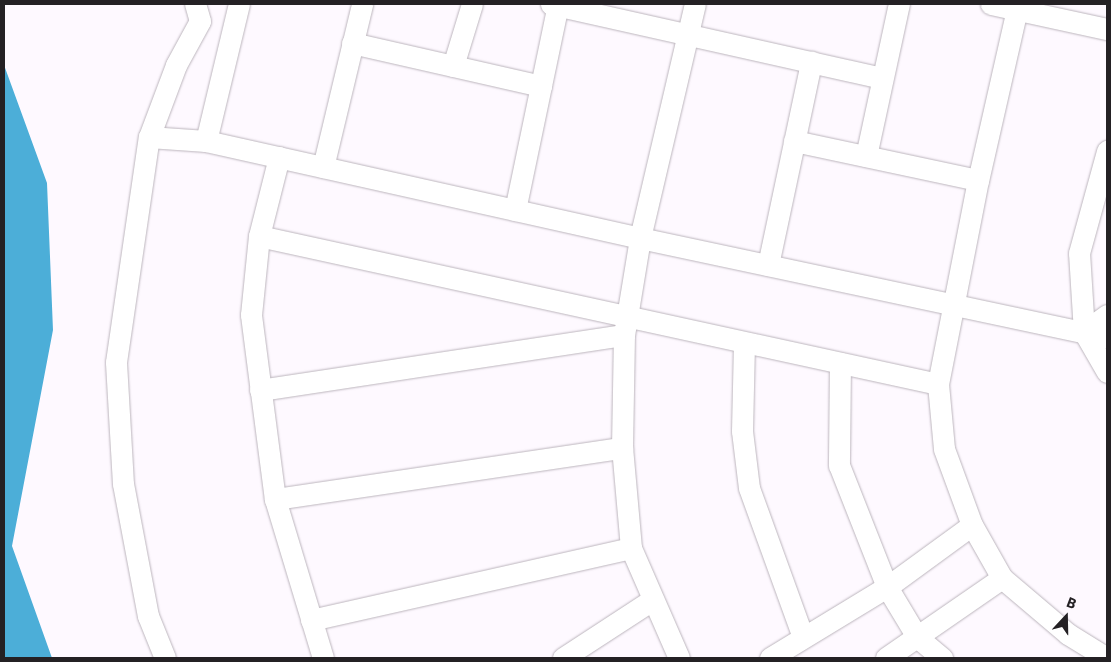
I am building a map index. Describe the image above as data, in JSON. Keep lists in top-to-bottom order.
{
  "north": "top"
}
